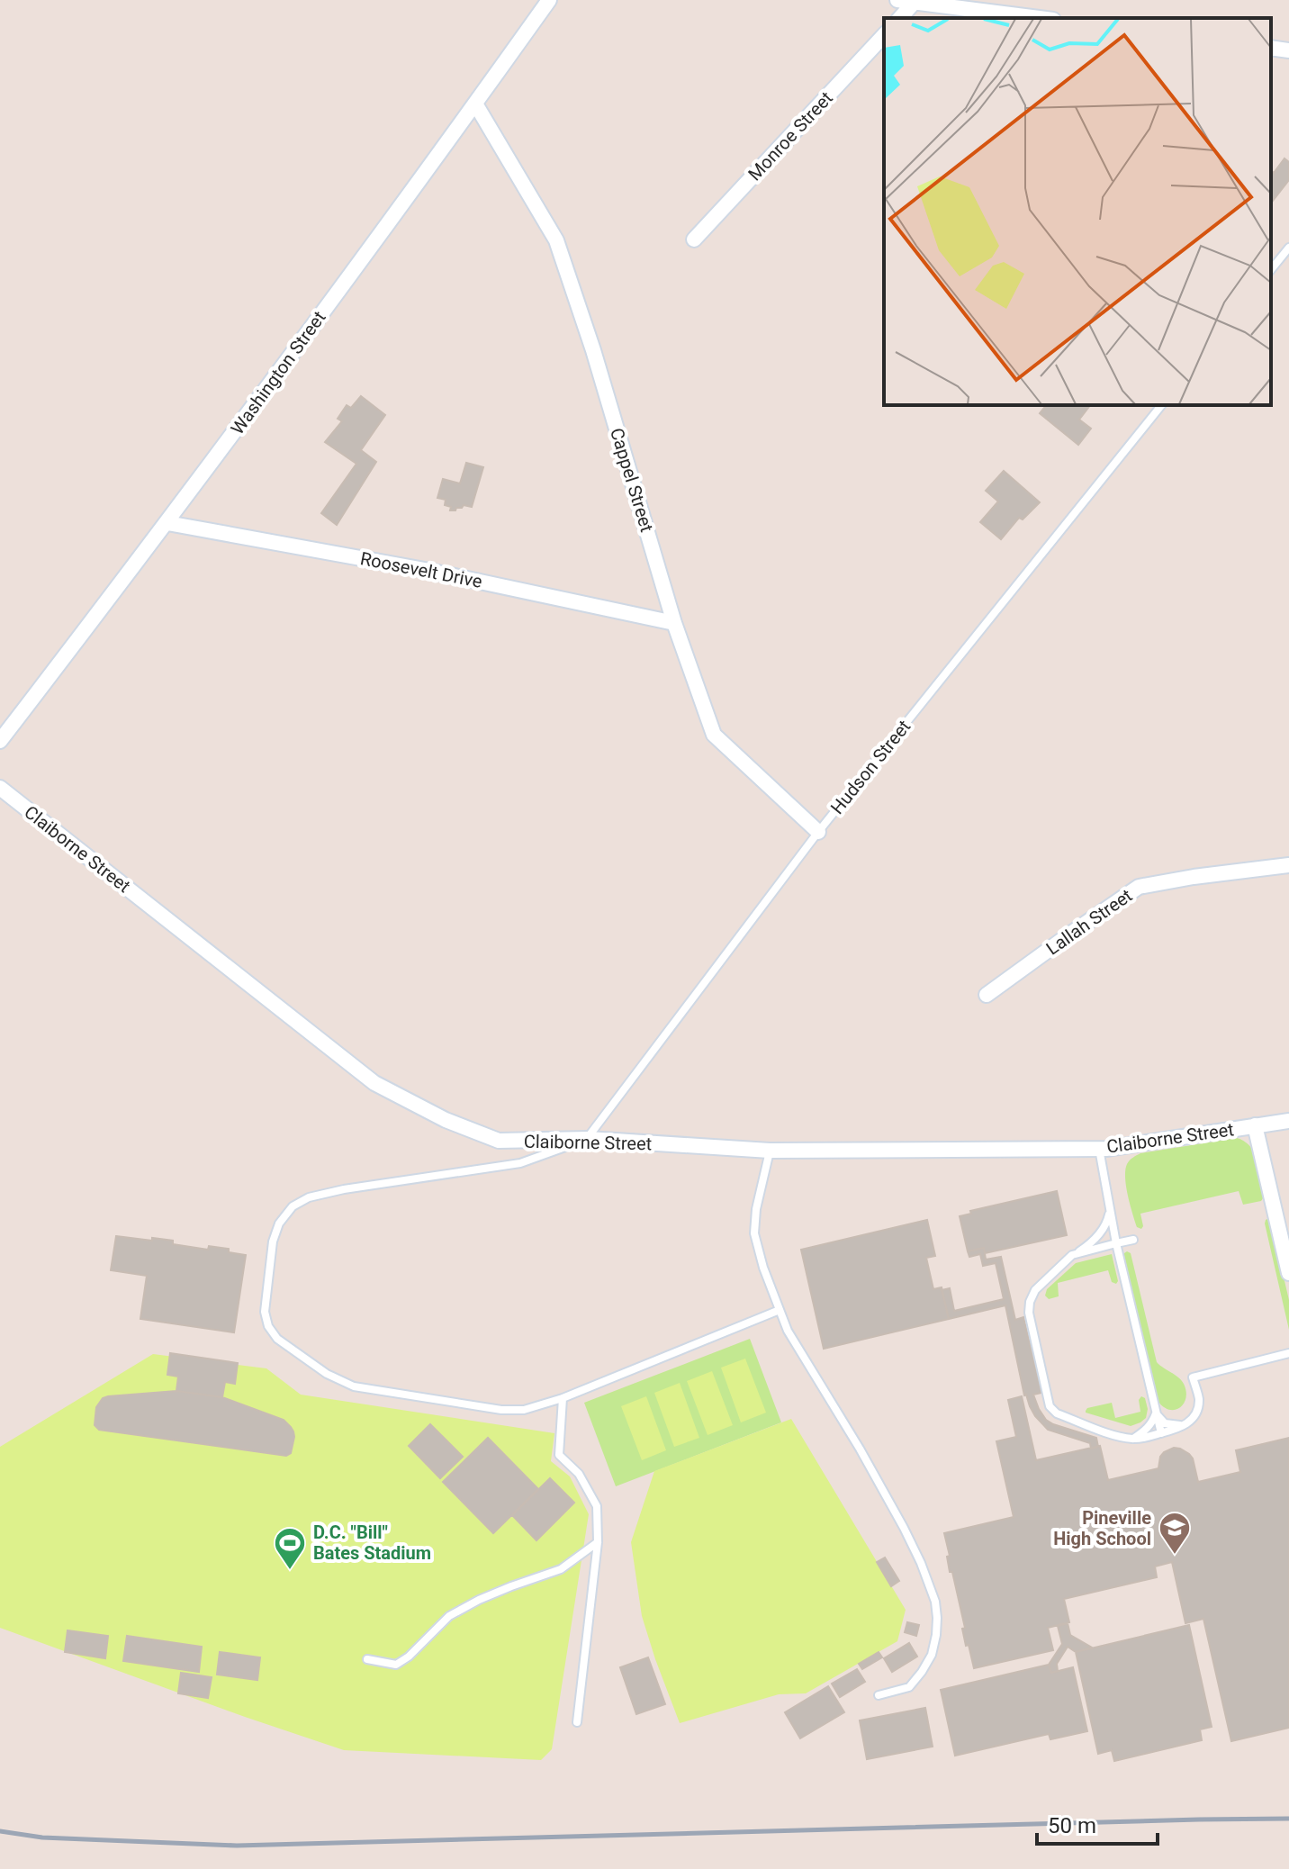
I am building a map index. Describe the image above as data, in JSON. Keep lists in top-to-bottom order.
{
  "streets": {
    "street": [
      "Monroe Street",
      "Washington Street",
      "Cappel Street",
      "Roosevelt Drive",
      "Claiborne Street",
      "Lallah Street"
    ],
    "lane": ["Hudson Street"]
  },
  "crossings": [
    ["Washington Street", "Cappel Street"],
    ["Washington Street", "Roosevelt Drive"],
    ["Cappel Street", "Roosevelt Drive"],
    ["Cappel Street", "Hudson Street"],
    ["Hudson Street", "Claiborne Street"]
  ],
  "places": {
    "school or university": ["Pineville High School"],
    "sports": ["D.C. \"Bill\" Bates Stadium"]
  },
  "scale_bar": "50 m"
}
